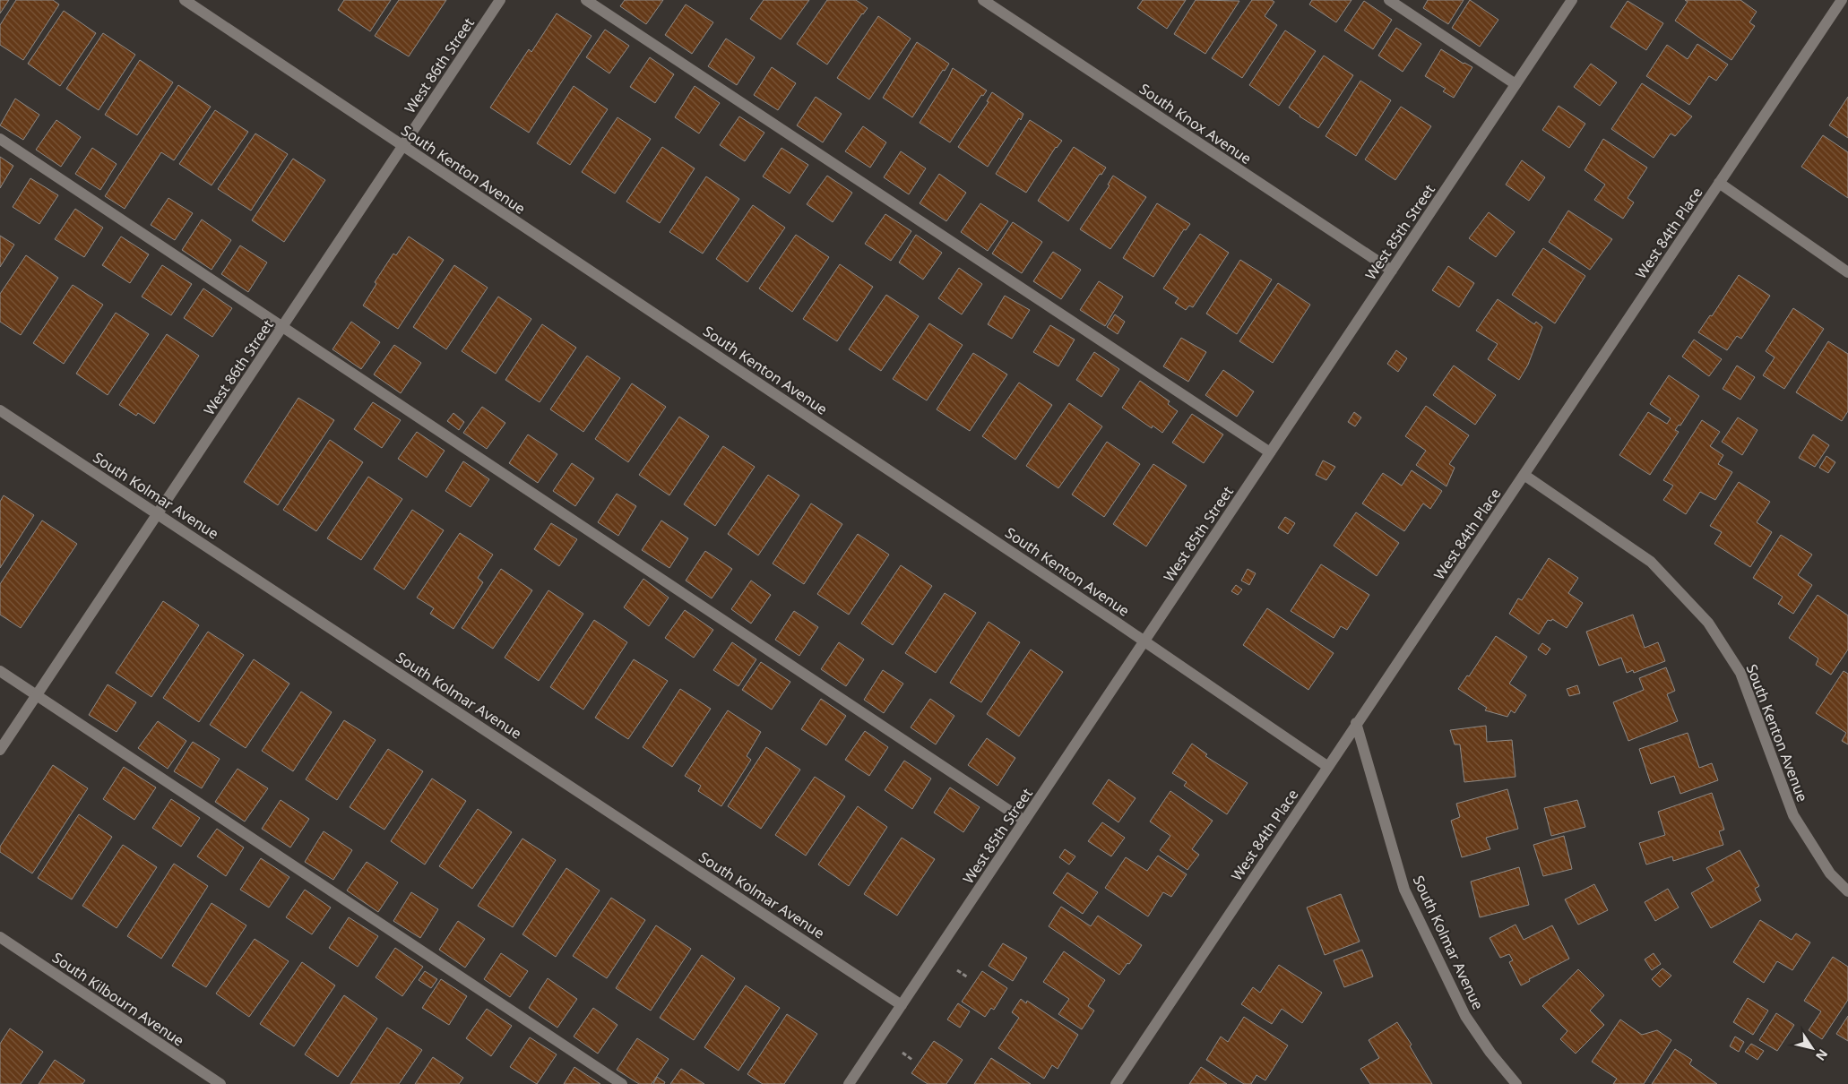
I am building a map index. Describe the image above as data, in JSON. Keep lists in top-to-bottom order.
{
  "streets": {
    "street": [
      "West 86th Street",
      "South Knox Avenue",
      "South Kenton Avenue",
      "West 85th Street",
      "West 84th Place",
      "South Kolmar Avenue",
      "South Kilbourn Avenue"
    ]
  },
  "crossings": [
    ["West 86th Street", "South Kenton Avenue"],
    ["West 86th Street", "South Kolmar Avenue"],
    ["South Knox Avenue", "West 85th Street"],
    ["South Kenton Avenue", "West 85th Street"],
    ["South Kenton Avenue", "West 84th Place"],
    ["West 85th Street", "South Kolmar Avenue"],
    ["West 84th Place", "South Kolmar Avenue"]
  ],
  "north": "bottom right"
}
